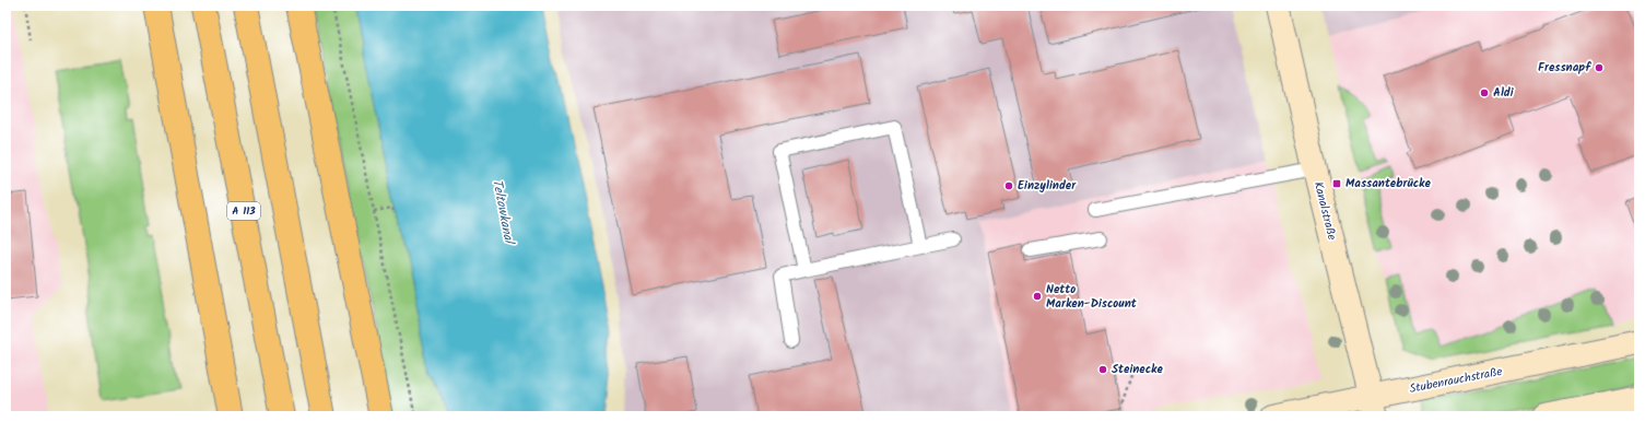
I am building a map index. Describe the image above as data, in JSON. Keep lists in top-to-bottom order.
{
  "streets": {
    "highway": ["A 113"],
    "main road": ["Kanalstraße", "Stubenrauchstraße"]
  },
  "crossings": [
    ["Kanalstraße", "Stubenrauchstraße"]
  ],
  "water": ["Teltowkanal"],
  "places": {
    "other": [
      "Fressnapf",
      "Aldi",
      "Einzylinder",
      "Netto Marken-Discount",
      "Steinecke"
    ],
    "transit": ["Massantebrücke"]
  }
}
